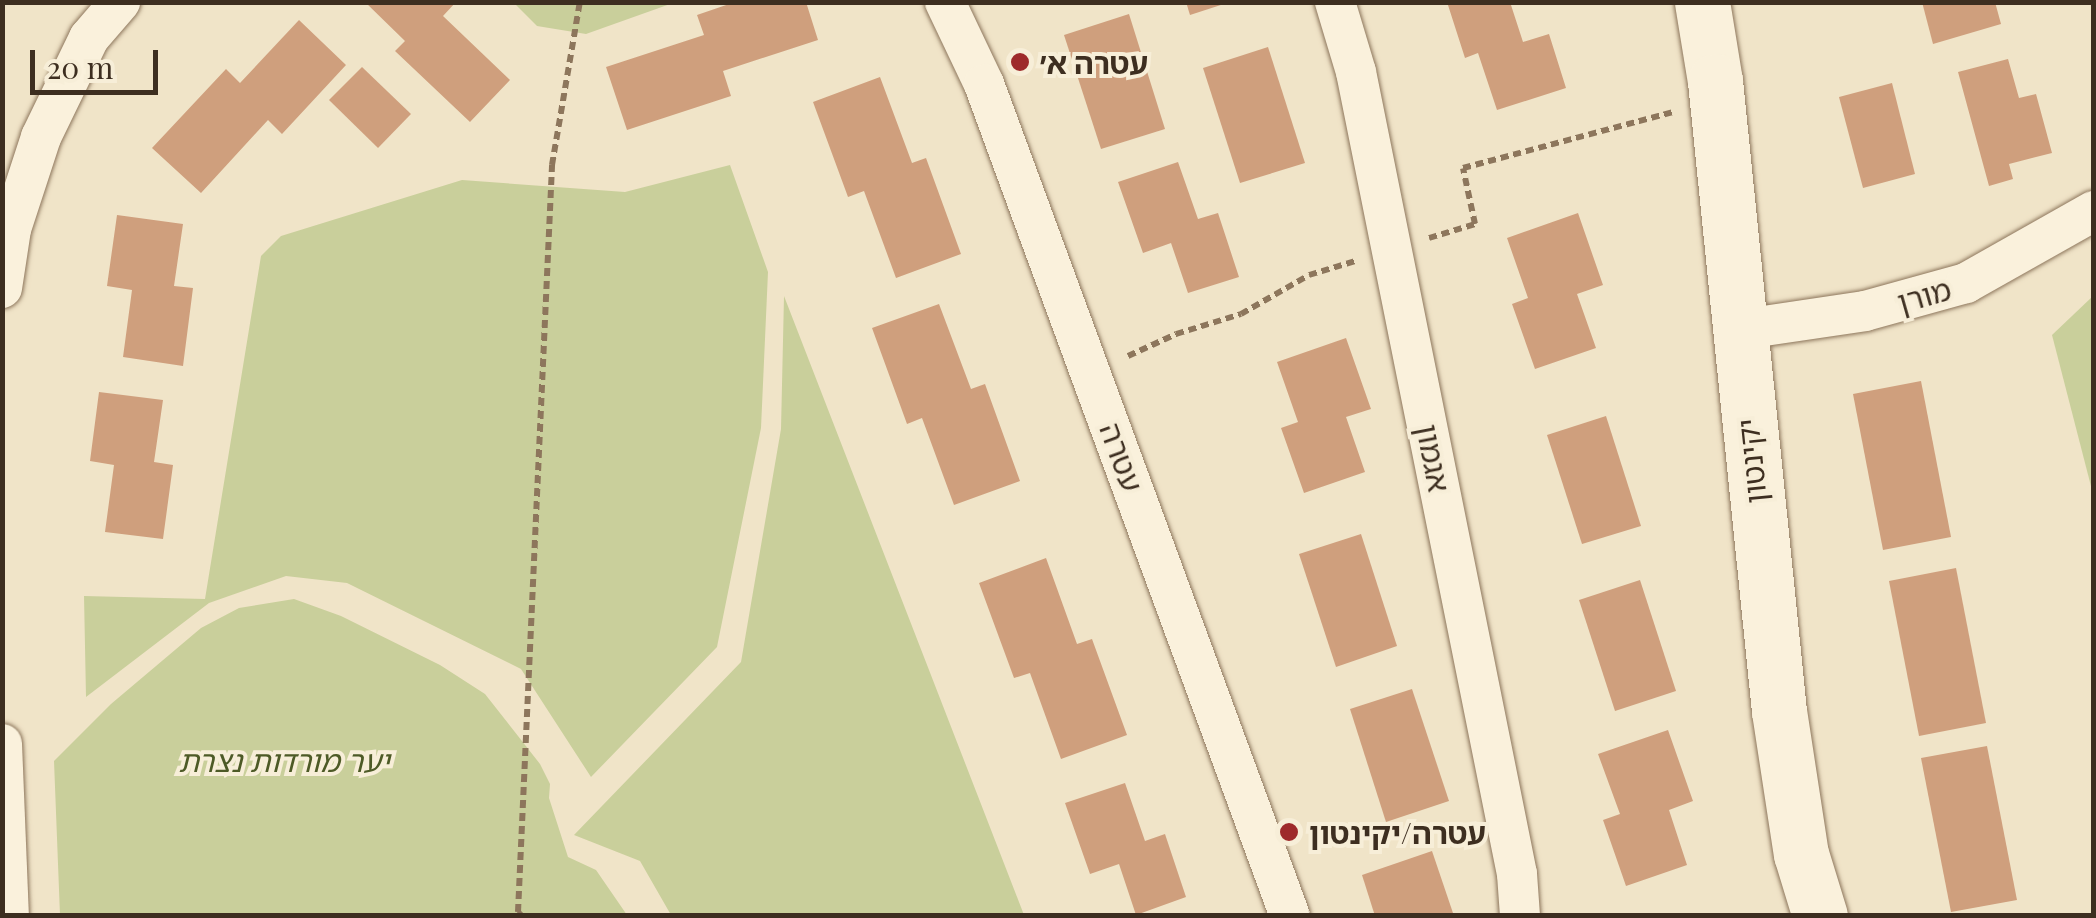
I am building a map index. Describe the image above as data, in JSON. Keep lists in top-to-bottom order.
{
  "streets": {
    "street": [
      "מורן",
      "עטרה",
      "אגמון",
      "יקינטון"
    ]
  },
  "crossings": [
    ["מורן", "יקינטון"]
  ],
  "parks": ["יער מורדות נצרת"],
  "places": ["עטרה א׳", "עטרה/יקינטון"],
  "scale_bar": "20 m"
}
